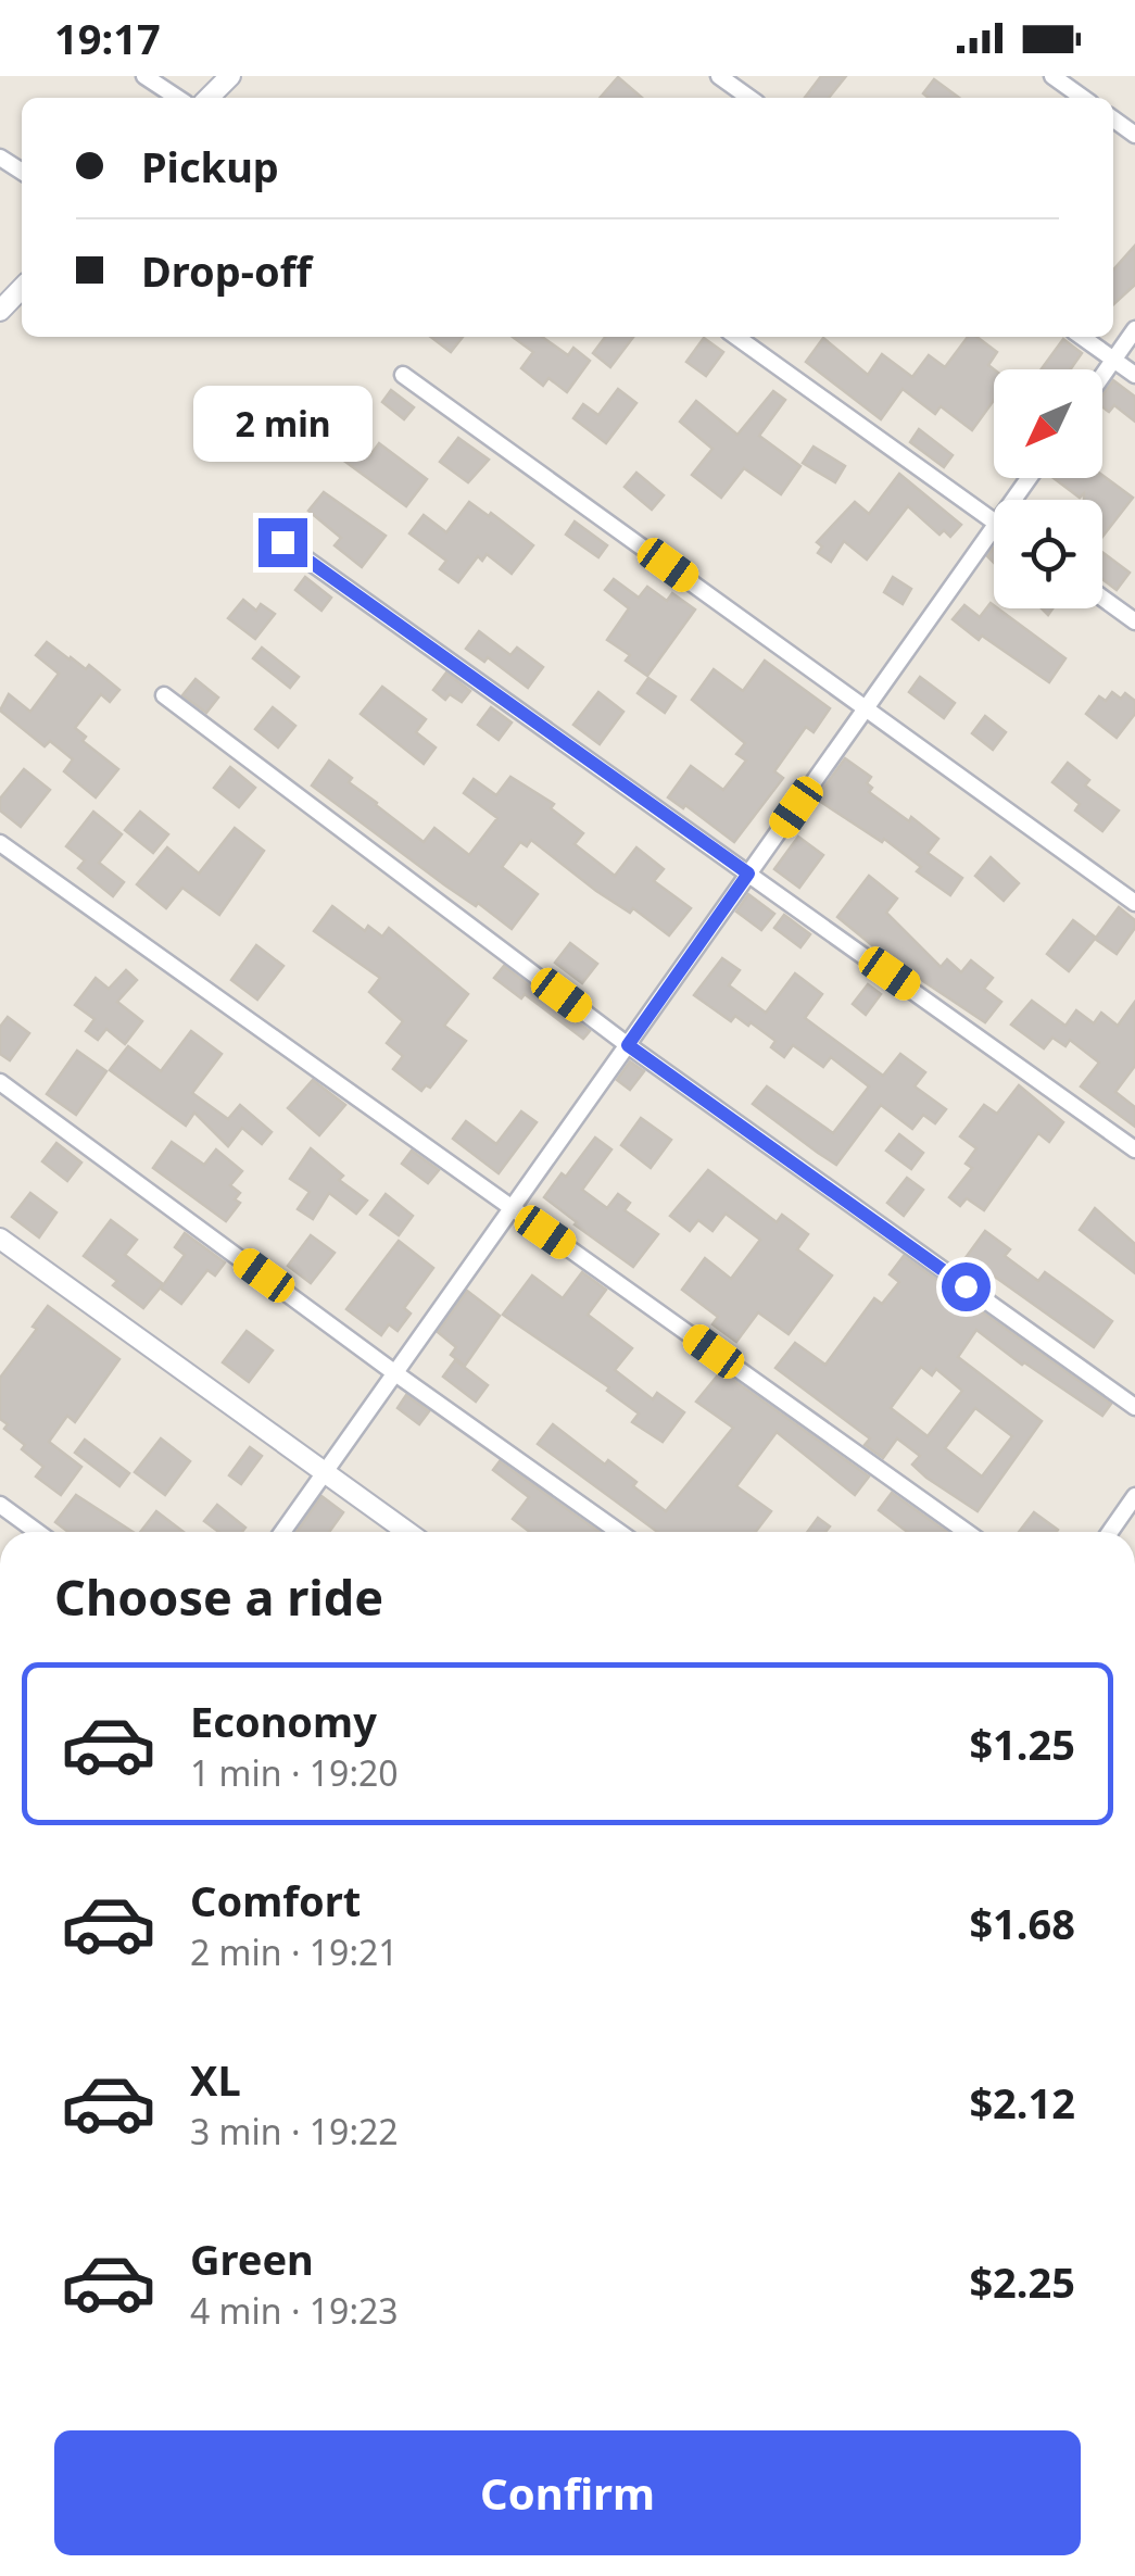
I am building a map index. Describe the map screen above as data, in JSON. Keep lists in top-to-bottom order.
{
  "north": "bottom left",
  "page": {
    "status": "19:17",
    "banner": ["Pickup", "Drop-off"],
    "bubble": "2 min",
    "heading": "Choose a ride",
    "list": [
      {
        "name": "Economy",
        "note": "1 min · 19:20",
        "value": "$1.25"
      },
      {
        "name": "Comfort",
        "note": "2 min · 19:21",
        "value": "$1.68"
      },
      {
        "name": "XL",
        "note": "3 min · 19:22",
        "value": "$2.12"
      },
      {
        "name": "Green",
        "note": "4 min · 19:23",
        "value": "$2.25"
      }
    ],
    "buttons": "Confirm"
  }
}
